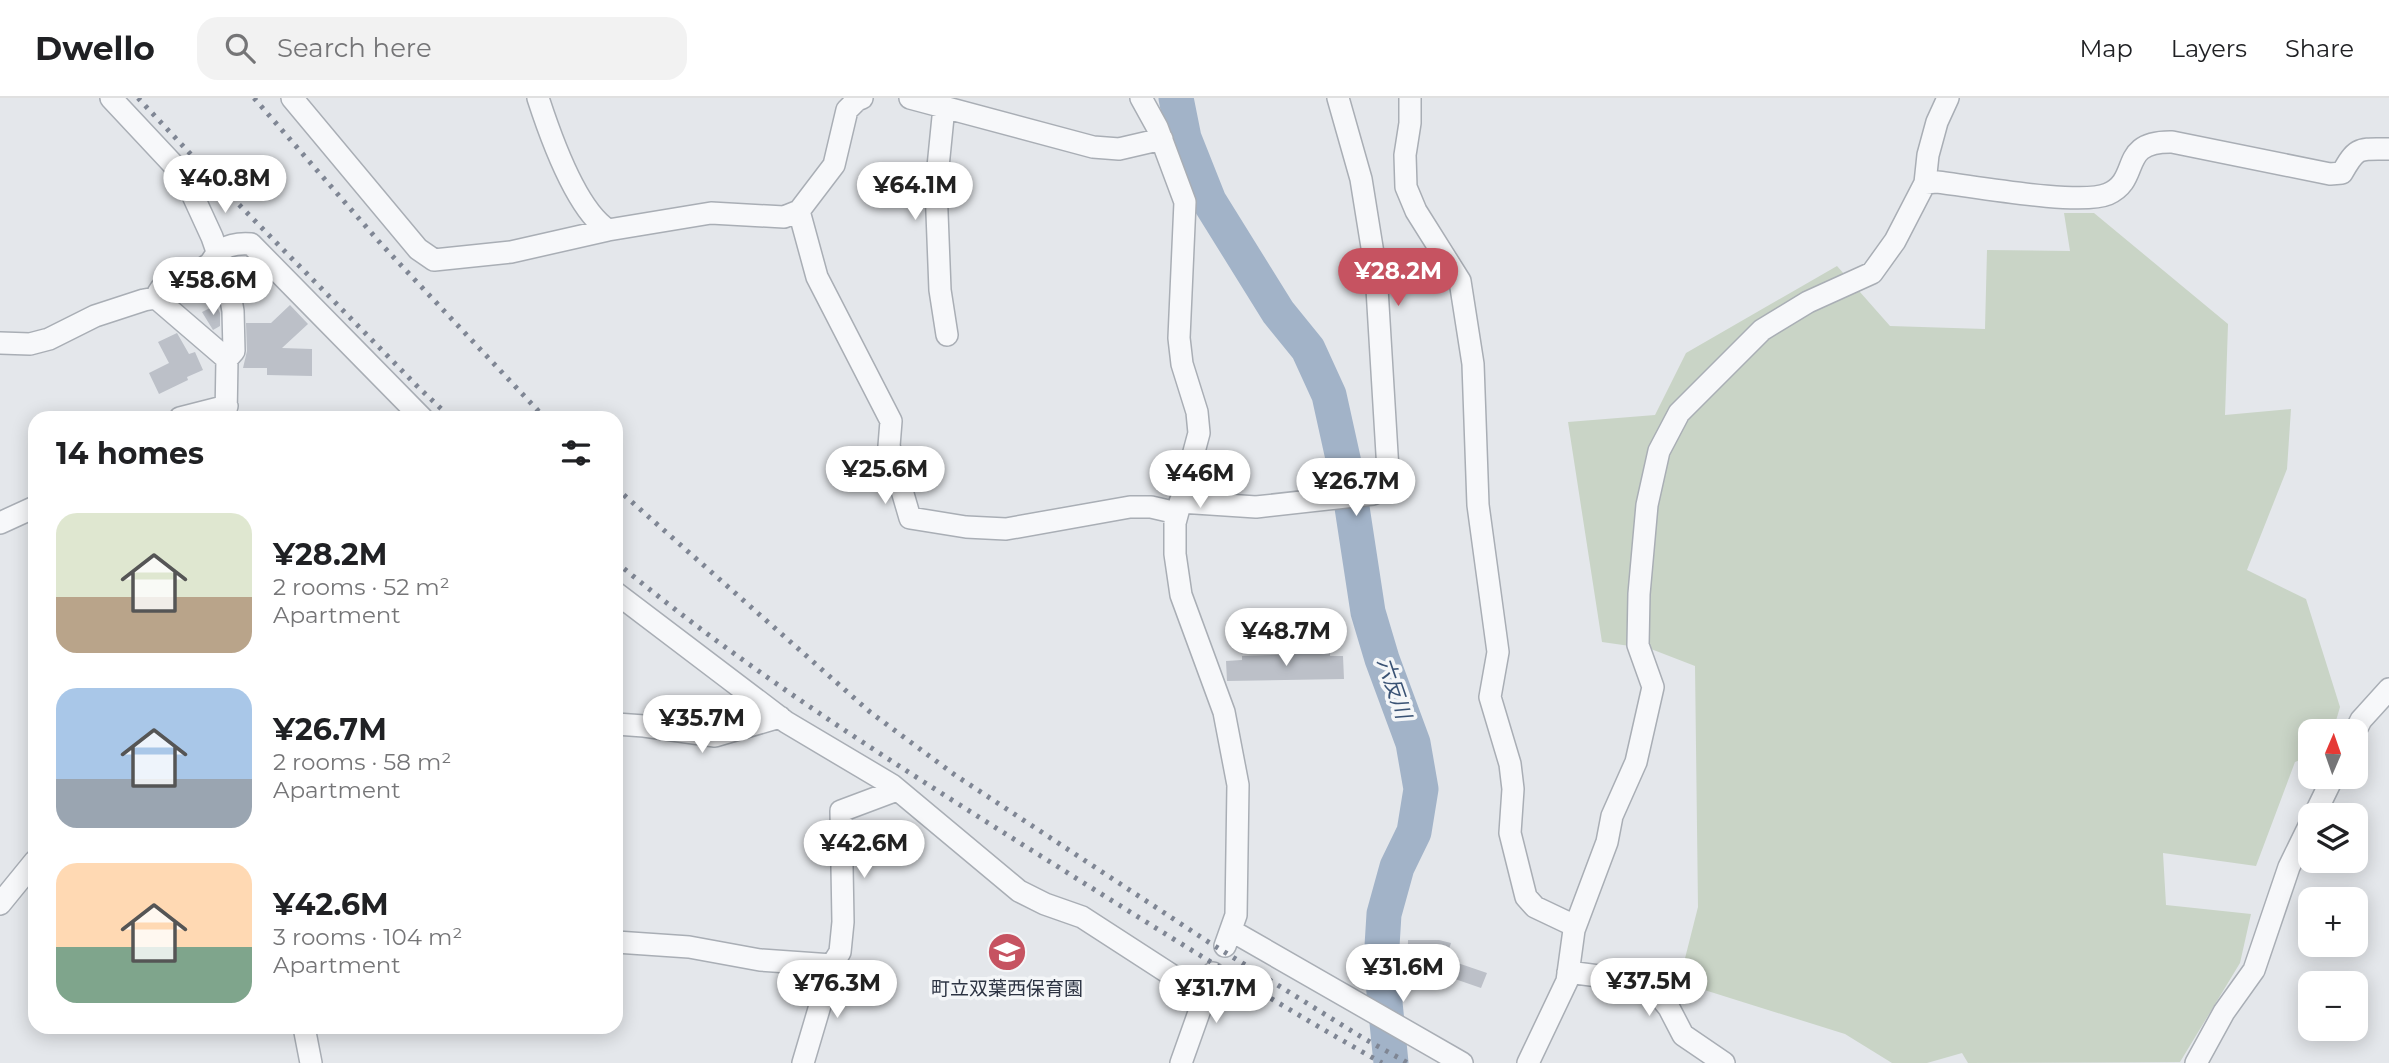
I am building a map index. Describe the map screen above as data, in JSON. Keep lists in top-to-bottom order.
{
  "water": ["六反川"],
  "places": {
    "school or university": ["町立双葉西保育園"]
  },
  "north": "top",
  "page": {
    "header": "Dwello",
    "search": "Search here",
    "nav": ["Map", "Layers", "Share"],
    "price": [
      "¥40.8M",
      "¥64.1M",
      "¥28.2M",
      "¥58.6M",
      "¥25.6M",
      "¥46M",
      "¥26.7M",
      "¥48.7M",
      "¥35.7M",
      "¥42.6M",
      "¥31.6M",
      "¥37.5M",
      "¥76.3M",
      "¥31.7M"
    ],
    "heading": "14 homes",
    "list": [
      {
        "name": "¥28.2M",
        "note": "2 rooms · 52 m² · Apartment"
      },
      {
        "name": "¥26.7M",
        "note": "2 rooms · 58 m² · Apartment"
      },
      {
        "name": "¥42.6M",
        "note": "3 rooms · 104 m² · Apartment"
      }
    ],
    "map_buttons": ["+", "−"]
  }
}
